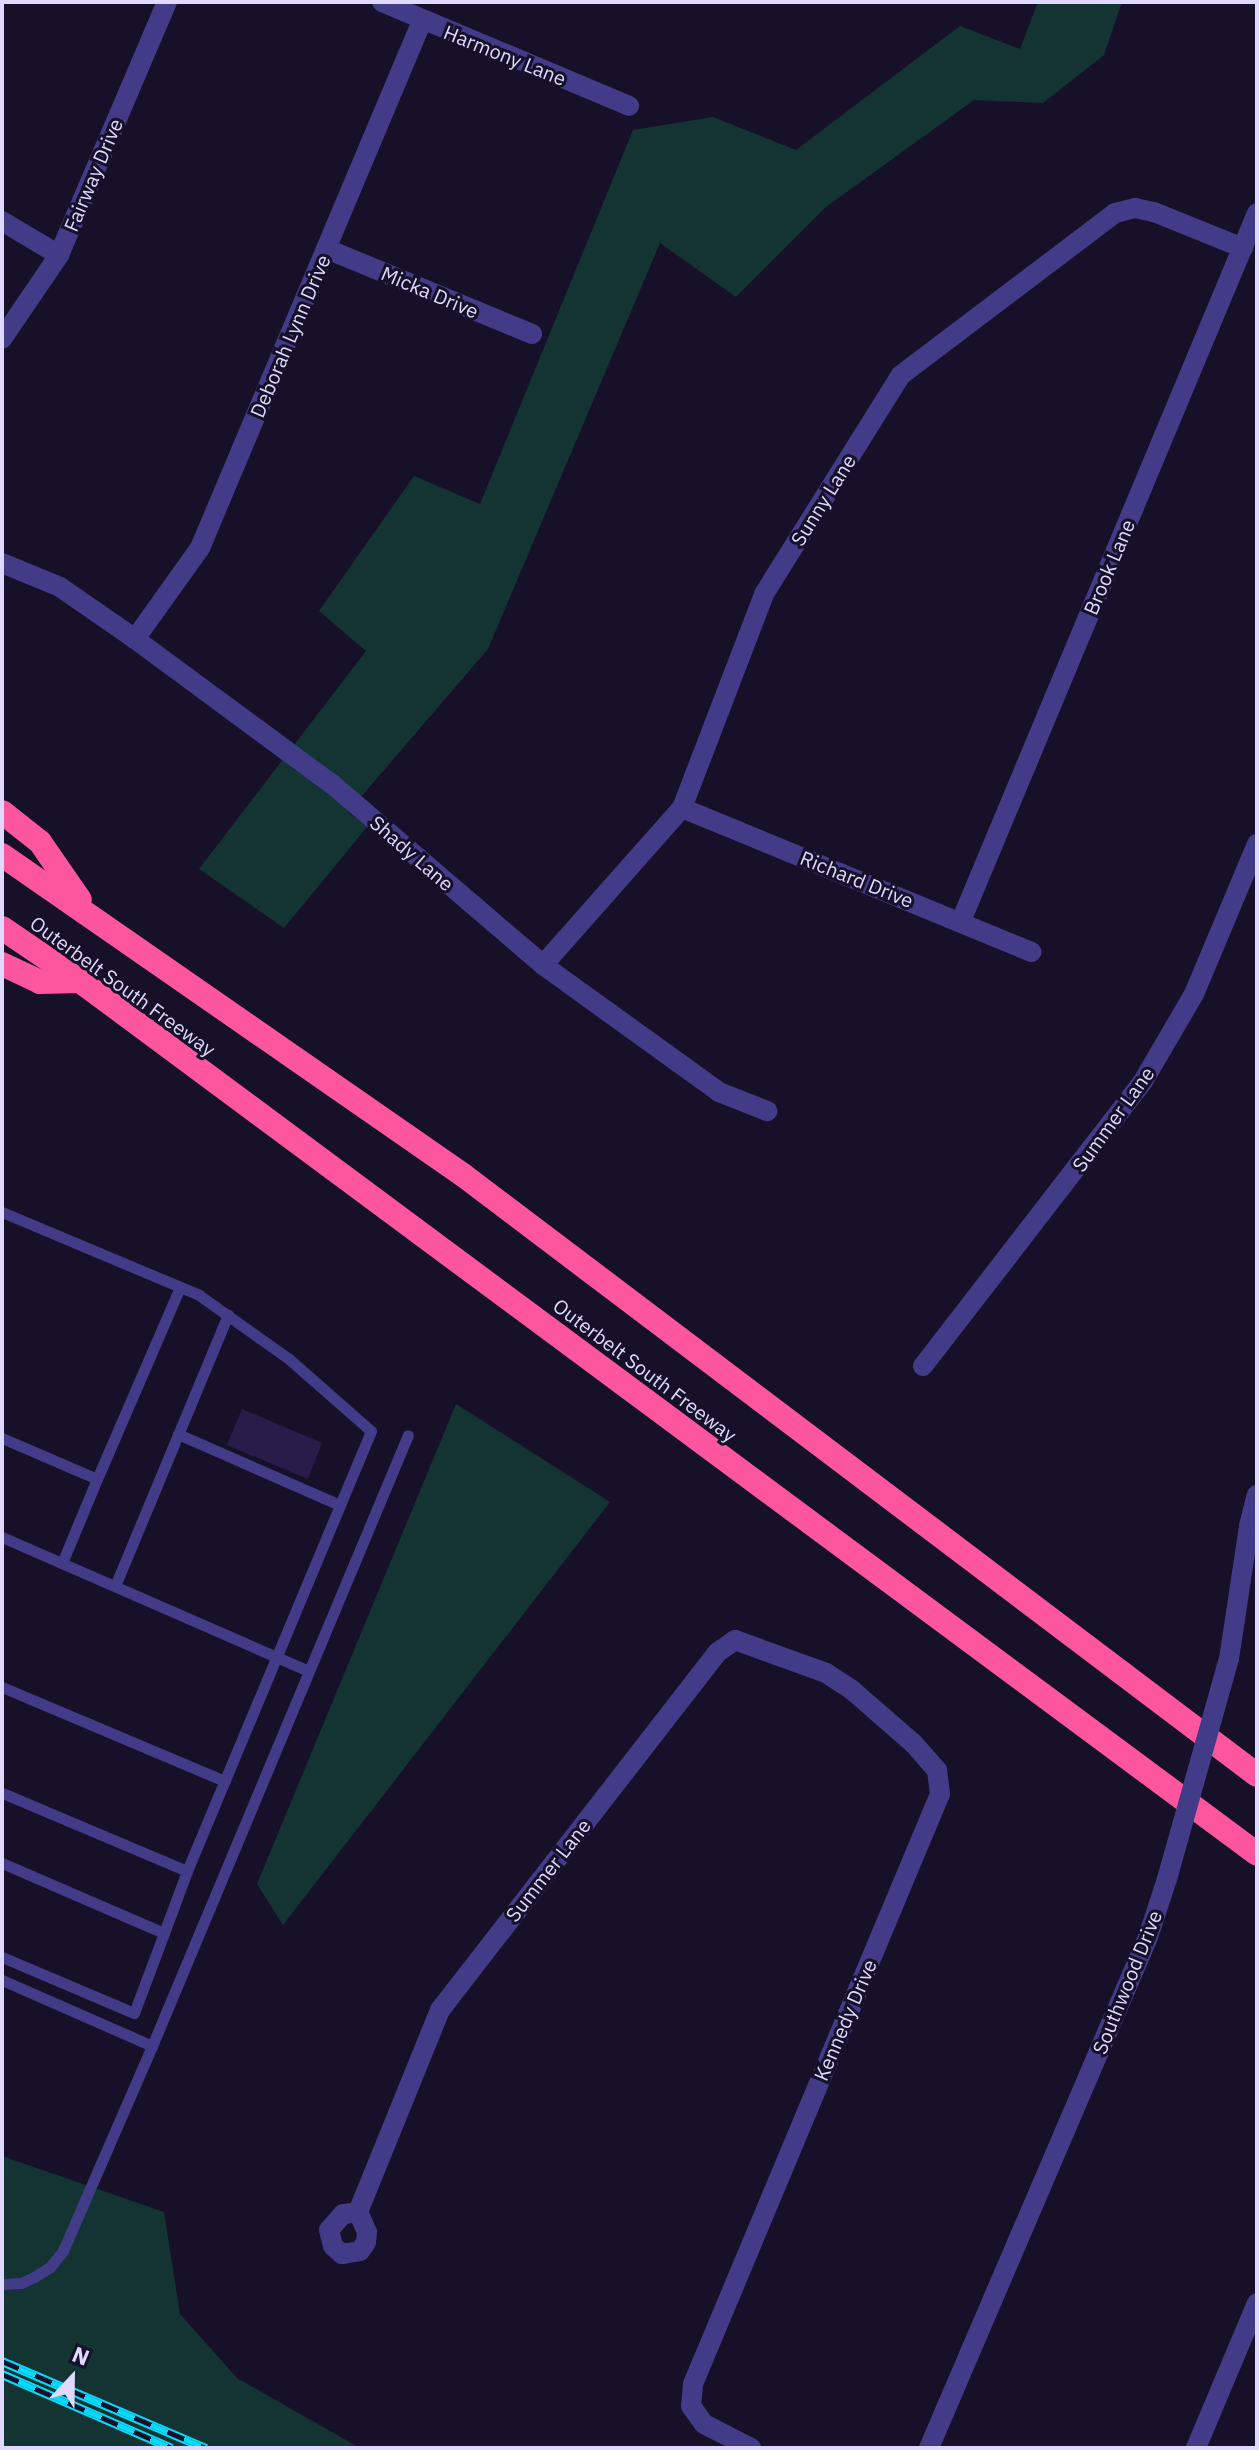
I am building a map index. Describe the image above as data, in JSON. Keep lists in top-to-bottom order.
{
  "streets": {
    "highway": ["Outerbelt South Freeway"],
    "street": [
      "Harmony Lane",
      "Fairway Drive",
      "Micka Drive",
      "Deborah Lynn Drive",
      "Sunny Lane",
      "Brook Lane",
      "Shady Lane",
      "Richard Drive",
      "Summer Lane",
      "Southwood Drive",
      "Kennedy Drive"
    ]
  },
  "crossings": [
    ["Harmony Lane", "Deborah Lynn Drive"],
    ["Micka Drive", "Deborah Lynn Drive"],
    ["Deborah Lynn Drive", "Shady Lane"],
    ["Sunny Lane", "Brook Lane"],
    ["Sunny Lane", "Shady Lane"],
    ["Sunny Lane", "Richard Drive"],
    ["Brook Lane", "Richard Drive"],
    ["Summer Lane", "Kennedy Drive"]
  ],
  "north": "top"
}
